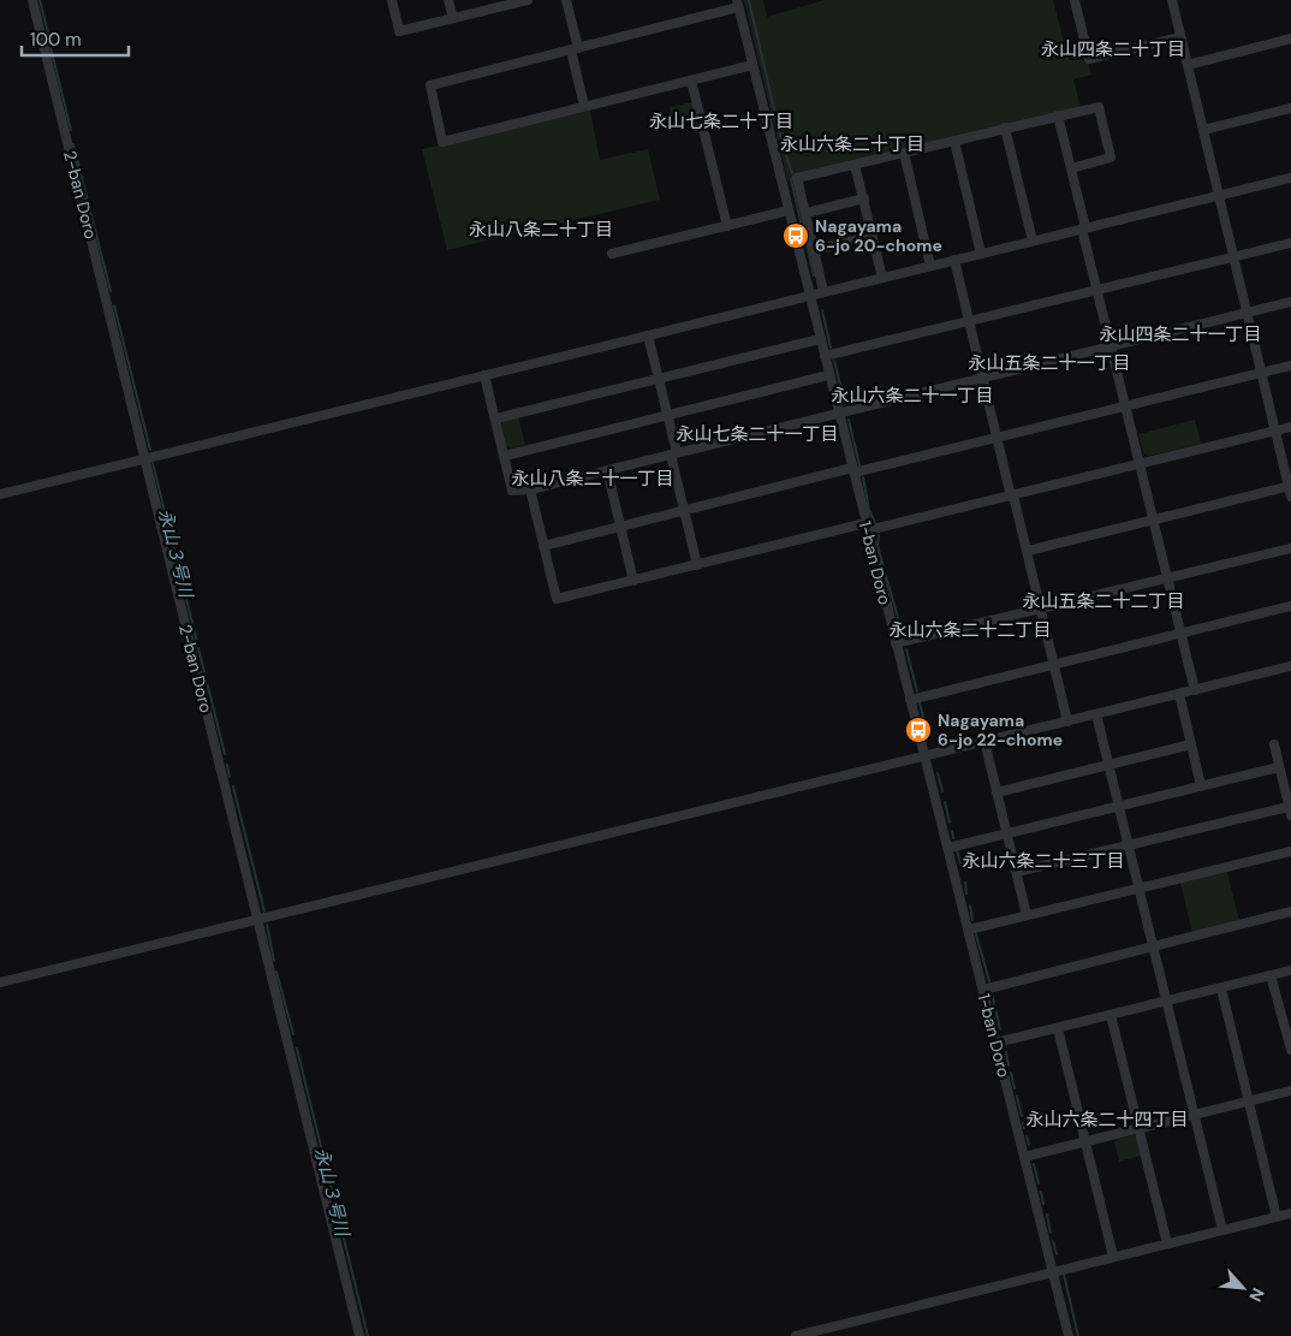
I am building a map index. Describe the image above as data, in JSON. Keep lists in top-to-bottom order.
{
  "streets": {
    "street": ["2-ban Doro", "1-ban Doro"]
  },
  "districts": [
    "永山四条二十丁目",
    "永山七条二十丁目",
    "永山六条二十丁目",
    "永山八条二十丁目",
    "永山四条二十一丁目",
    "永山五条二十一丁目",
    "永山六条二十一丁目",
    "永山七条二十一丁目",
    "永山八条二十一丁目",
    "永山五条二十二丁目",
    "永山六条二十二丁目",
    "永山六条二十三丁目",
    "永山六条二十四丁目"
  ],
  "water": ["永山３号川"],
  "places": {
    "bus stop": ["Nagayama 6-jo 20-chome", "Nagayama 6-jo 22-chome"]
  },
  "scale_bar": "100 m",
  "north": "bottom right"
}
